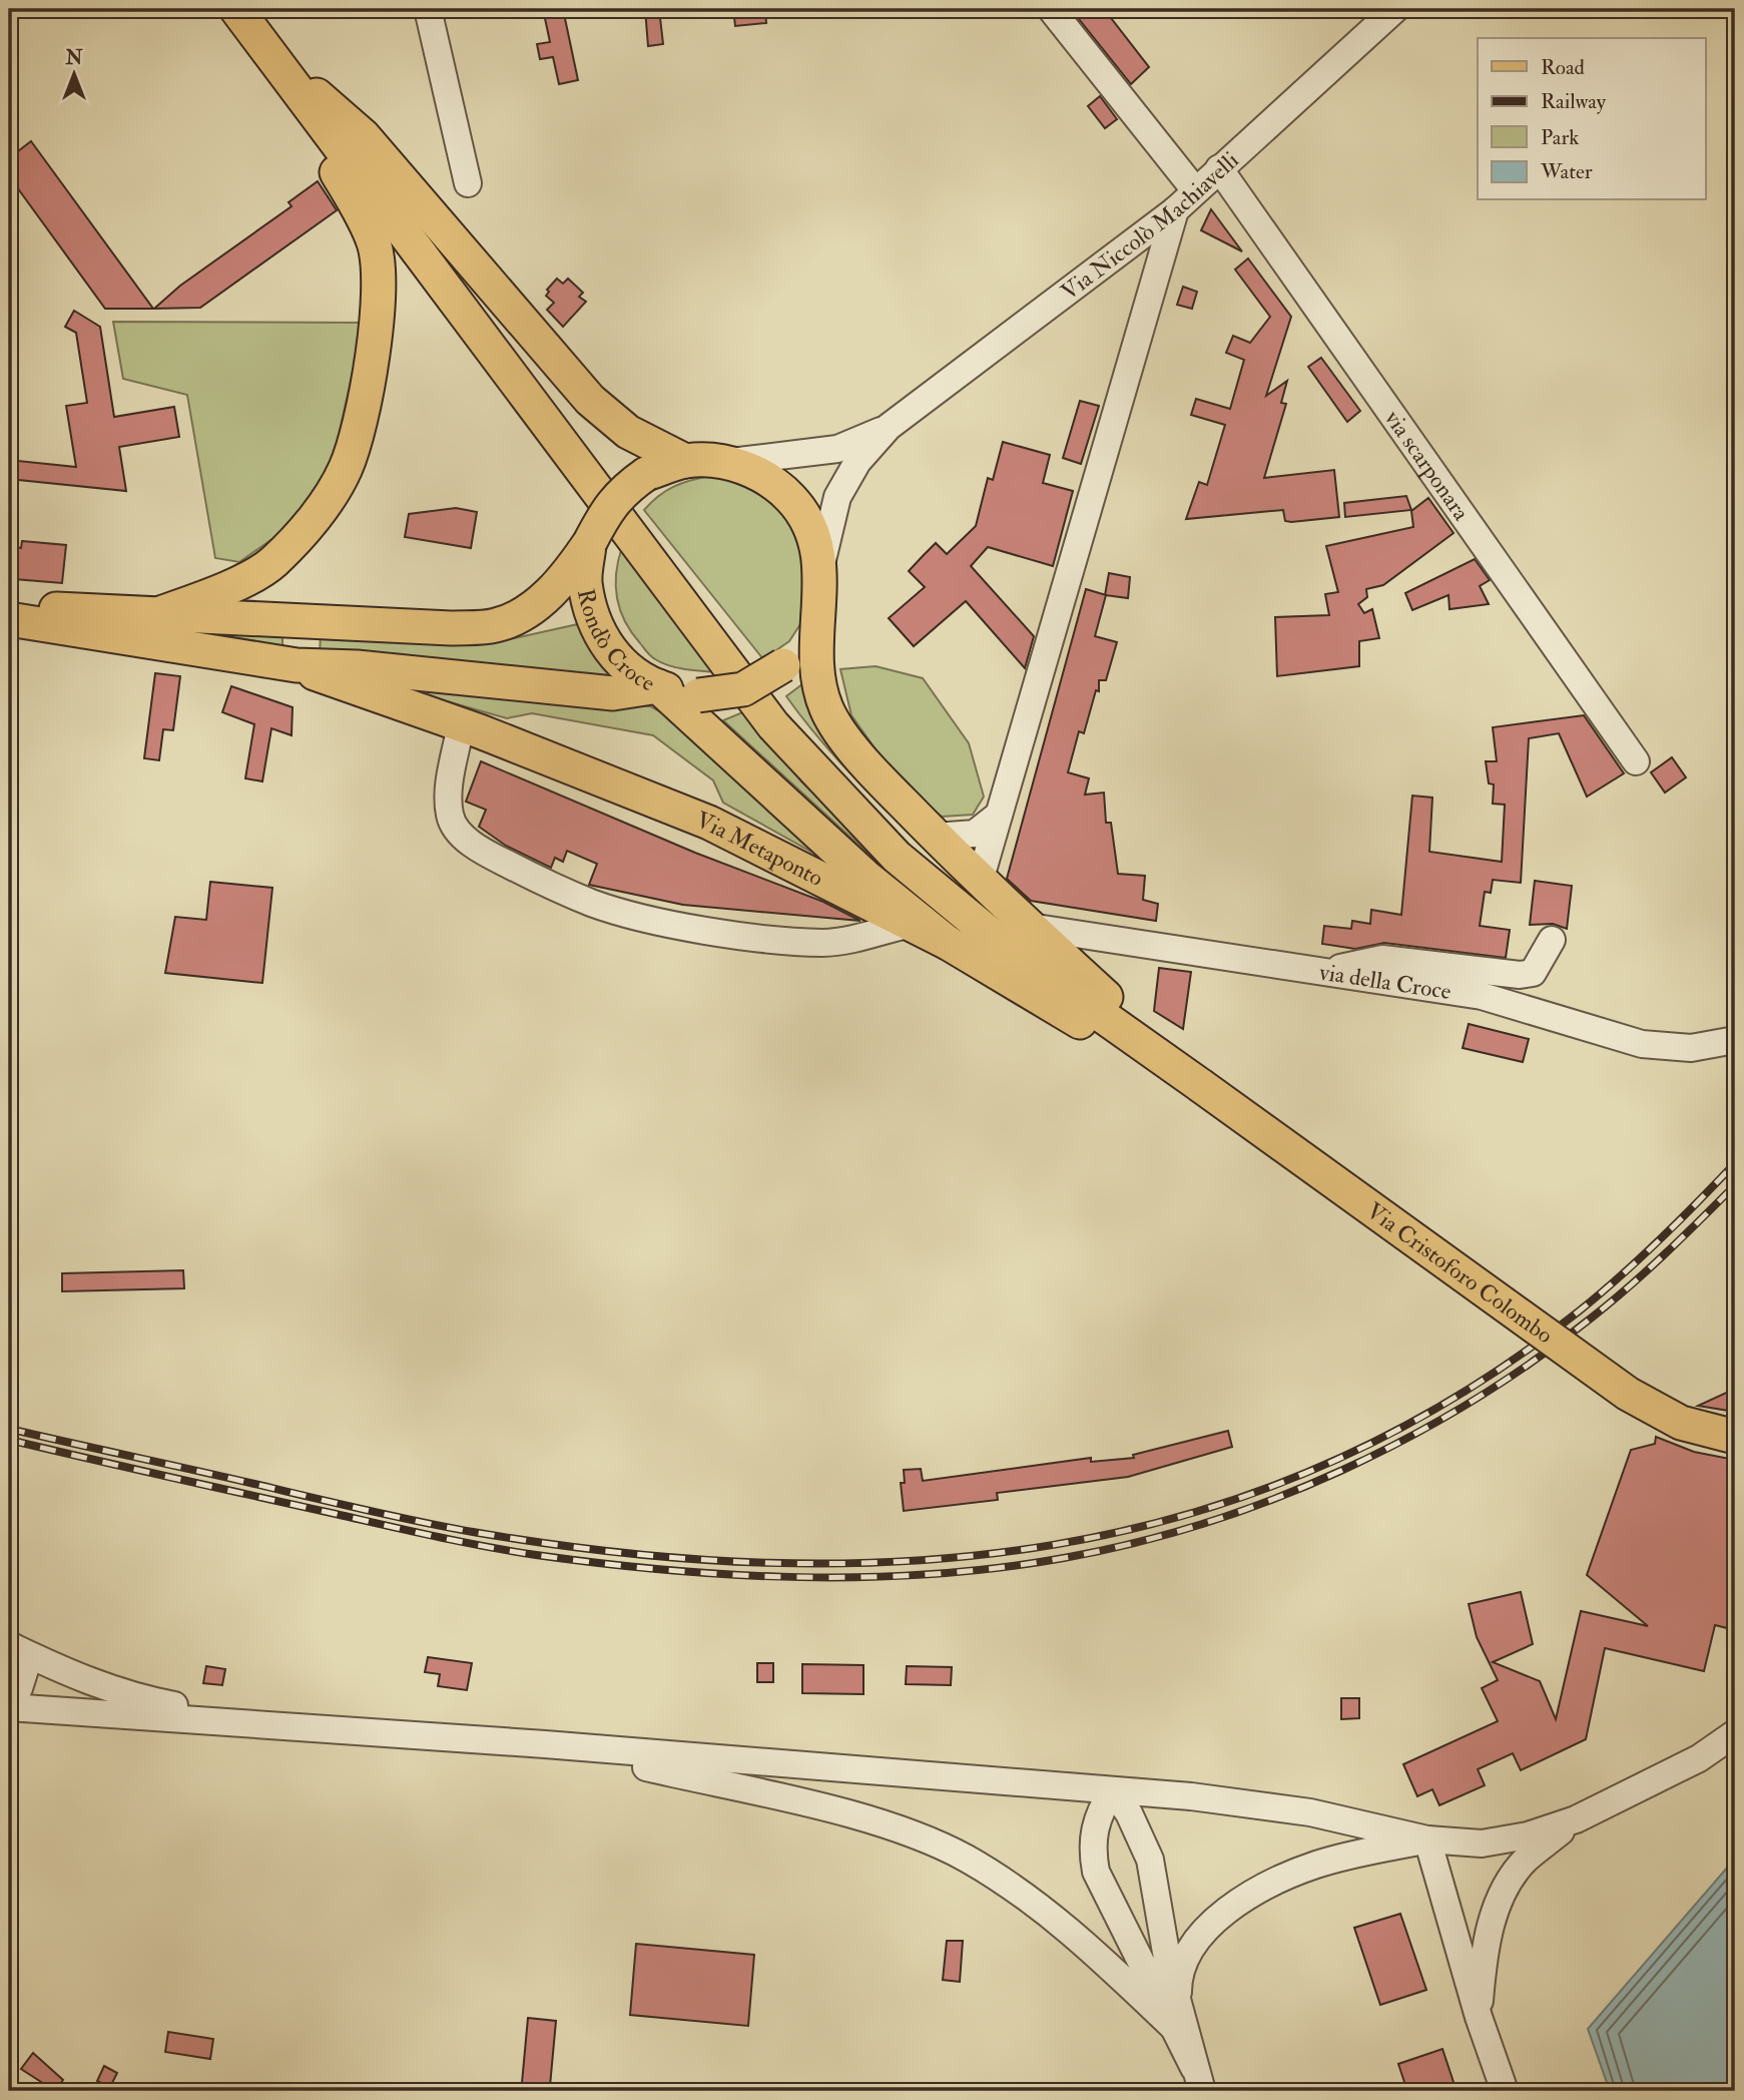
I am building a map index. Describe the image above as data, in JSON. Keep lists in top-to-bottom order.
{
  "streets": {
    "main road": ["Rondò Croce", "Via Metaponto", "Via Cristoforo Colombo"],
    "street": ["Via Niccolò Machiavelli", "via scarponara", "via della Croce"]
  },
  "crossings": [
    ["Via Niccolò Machiavelli", "via scarponara"],
    ["Via Metaponto", "Via Cristoforo Colombo"]
  ],
  "legend": [
    "Road",
    "Railway",
    "Park",
    "Water"
  ],
  "north": "top"
}
